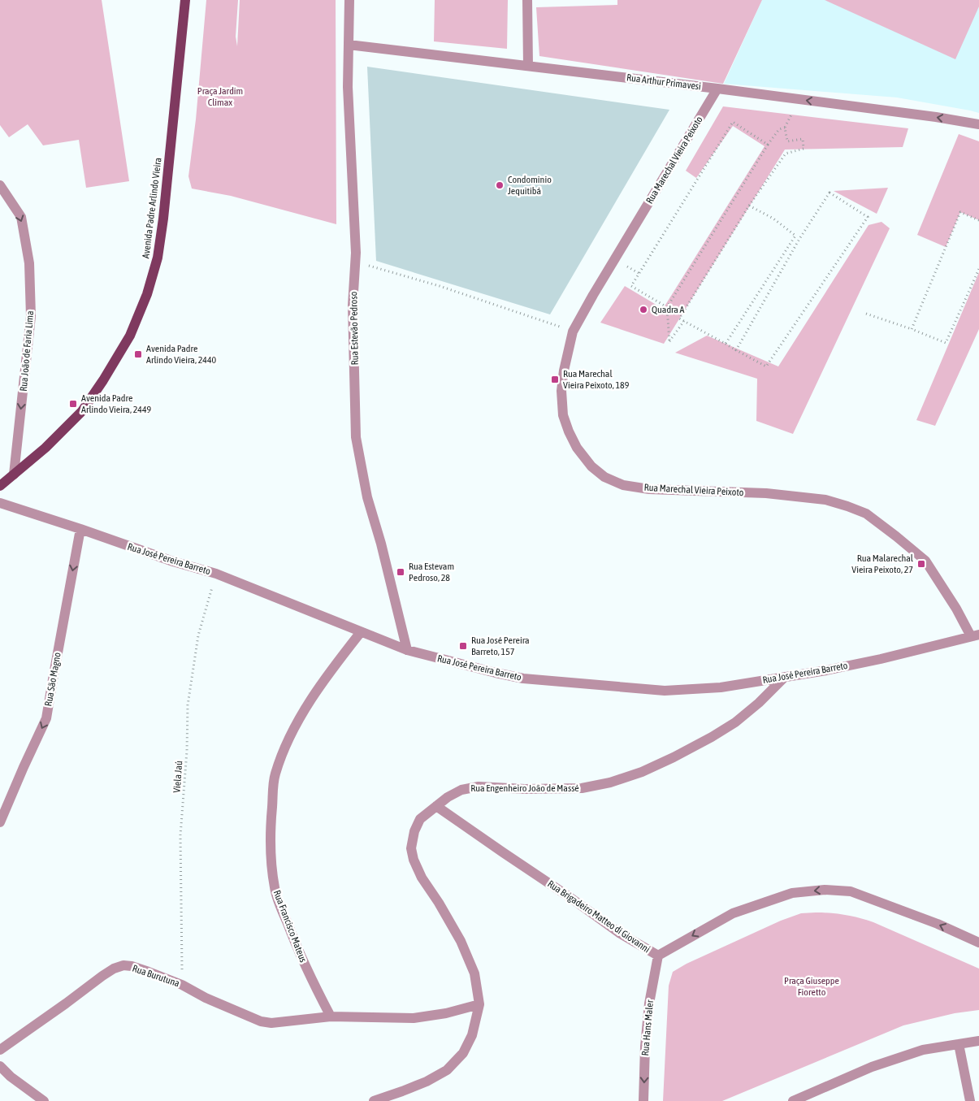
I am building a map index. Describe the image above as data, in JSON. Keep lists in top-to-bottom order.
{
  "streets": {
    "main road": ["Avenida Padre Arlindo Vieira"],
    "street": [
      "Rua Arthur Primavesi",
      "Rua Marechal Vieira Peixoto",
      "Rua Estevão Pedroso",
      "Rua João de Faria Lima",
      "Rua José Pereira Barreto",
      "Rua São Magno",
      "Rua Engenheiro João de Massé",
      "Rua Brigadeiro Matteo di Giovanni",
      "Rua Francisco Mateus",
      "Rua Burutuna",
      "Rua Hans Maler"
    ],
    "path": ["Viela Jaú"]
  },
  "crossings": [
    ["Rua Arthur Primavesi", "Rua Marechal Vieira Peixoto"],
    ["Rua Arthur Primavesi", "Rua Estevão Pedroso"],
    ["Rua Marechal Vieira Peixoto", "Rua José Pereira Barreto"],
    ["Avenida Padre Arlindo Vieira", "Rua João de Faria Lima"],
    ["Rua Estevão Pedroso", "Rua José Pereira Barreto"],
    ["Rua José Pereira Barreto", "Rua São Magno"],
    ["Rua José Pereira Barreto", "Viela Jaú"],
    ["Rua José Pereira Barreto", "Rua Engenheiro João de Massé"],
    ["Rua José Pereira Barreto", "Rua Francisco Mateus"],
    ["Viela Jaú", "Rua Burutuna"],
    ["Rua Engenheiro João de Massé", "Rua Brigadeiro Matteo di Giovanni"],
    ["Rua Brigadeiro Matteo di Giovanni", "Rua Hans Maler"],
    ["Rua Francisco Mateus", "Rua Burutuna"]
  ],
  "one_way": [
    "Rua Arthur Primavesi",
    "Rua João de Faria Lima",
    "Rua São Magno",
    "Rua Brigadeiro Matteo di Giovanni",
    "Rua Hans Maler"
  ],
  "parks": ["Praça Jardim Climax", "Praça Giuseppe Fioretto"],
  "places": {
    "other": ["Condominio Jequitibá", "Quadra A"],
    "transit": [
      "Avenida Padre Arlindo Vieira, 2440",
      "Rua Marechal Vieira Peixoto, 189",
      "Avenida Padre Arlindo Vieira, 2449",
      "Rua Malarechal Vieira Peixoto, 27",
      "Rua Estevam Pedroso, 28",
      "Rua José Pereira Barreto, 157"
    ]
  }
}
